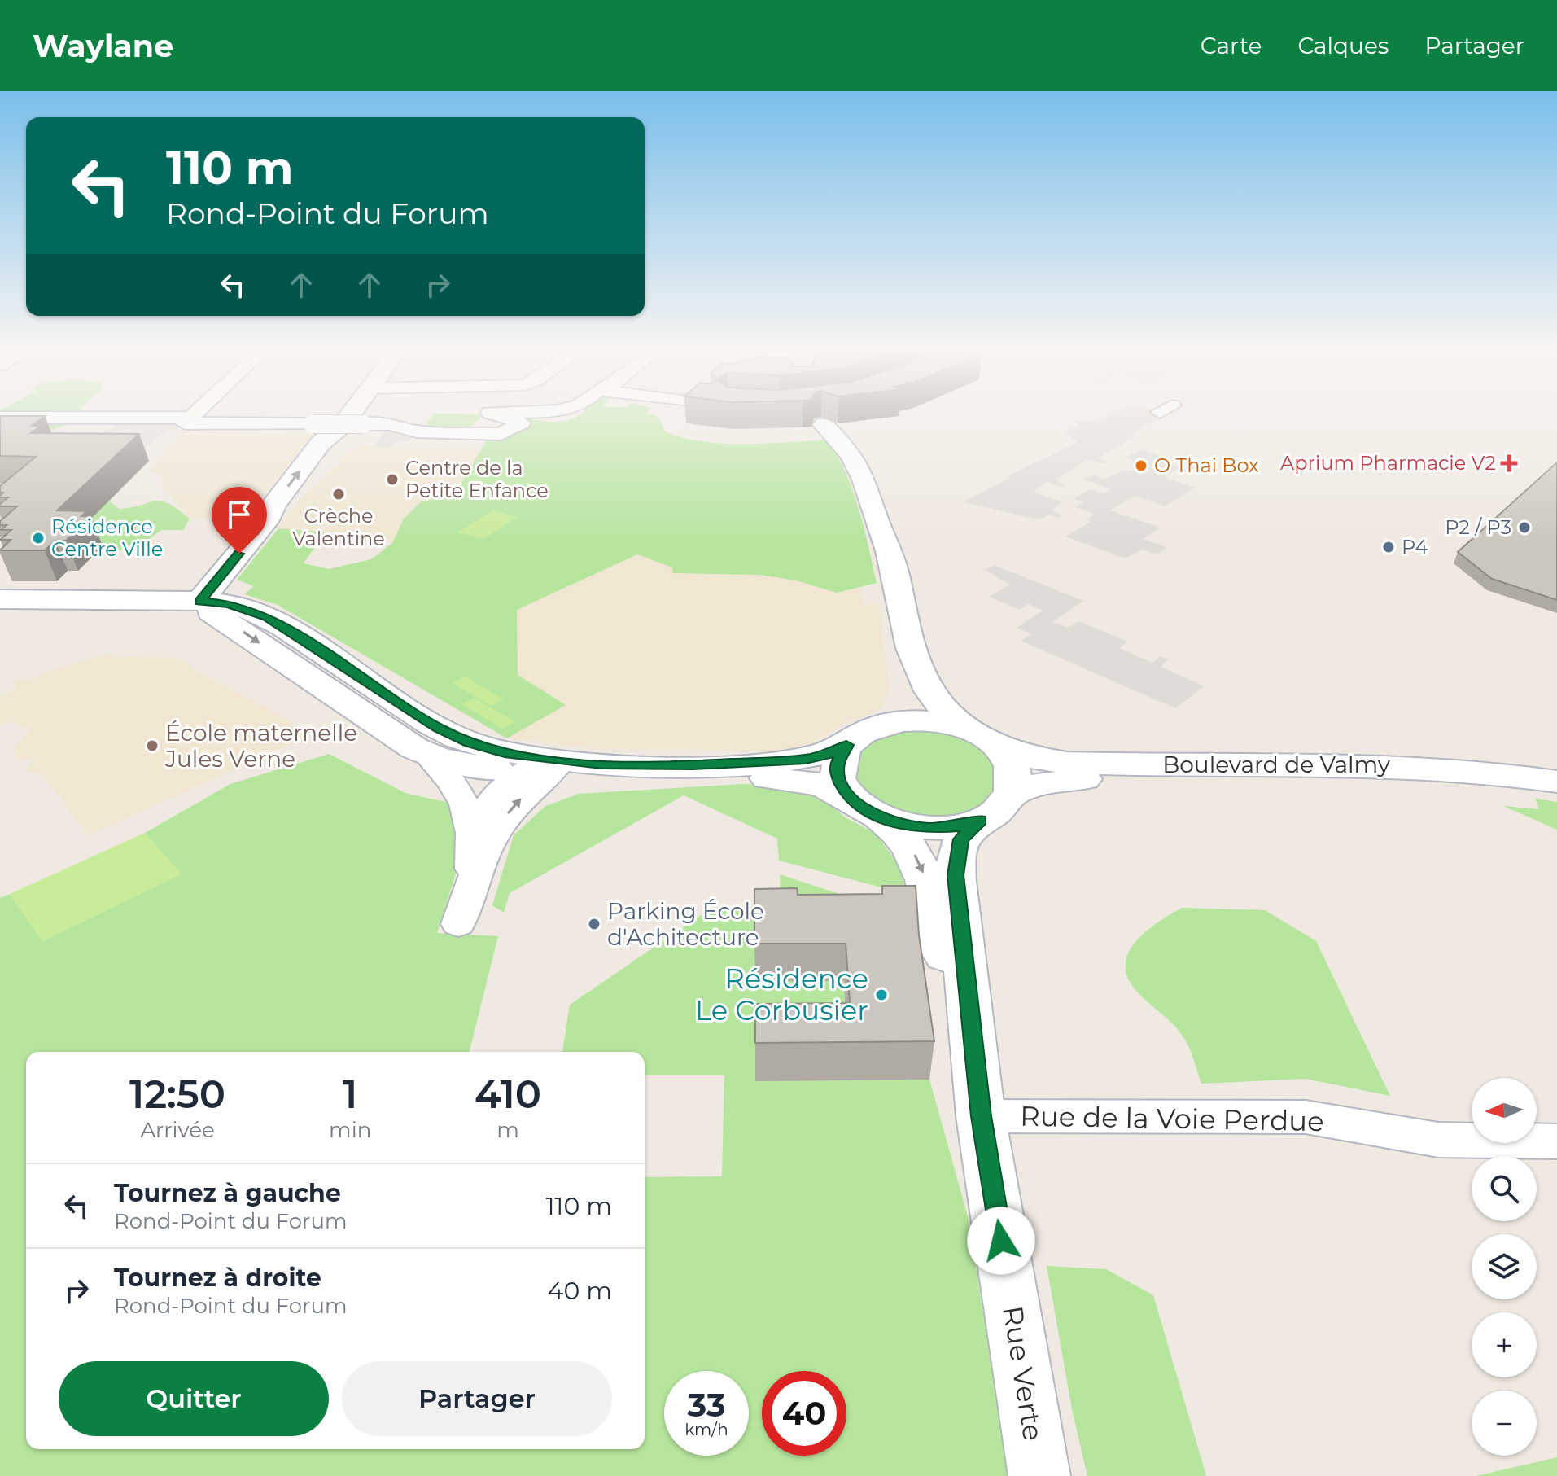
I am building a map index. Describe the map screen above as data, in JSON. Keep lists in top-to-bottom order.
{
  "streets": {
    "main road": ["Boulevard de Valmy", "Rue Verte"],
    "street": ["Rue de la Voie Perdue"]
  },
  "crossings": [
    ["Boulevard de Valmy", "Rue Verte"],
    ["Rue de la Voie Perdue", "Rue Verte"]
  ],
  "places": {
    "health": ["Aprium Pharmacie V2"],
    "other": [
      "O Thai Box",
      "Centre de la Petite Enfance",
      "Crèche Valentine",
      "P2 / P3",
      "Résidence Centre Ville",
      "P4",
      "École maternelle Jules Verne",
      "Parking École d'Achitecture",
      "Résidence Le Corbusier"
    ]
  },
  "north": "left",
  "page": {
    "header": "Waylane",
    "nav": ["Carte", "Calques", "Partager"],
    "turn": ["110 m", "Rond-Point du Forum"],
    "eta": [
      "12:50",
      "Arrivée",
      "1",
      "min",
      "410",
      "m"
    ],
    "map_buttons": ["+", "−"],
    "list": [
      {
        "name": "Tournez à gauche",
        "note": "Rond-Point du Forum",
        "value": "110 m"
      },
      {
        "name": "Tournez à droite",
        "note": "Rond-Point du Forum",
        "value": "40 m"
      }
    ],
    "buttons": ["Quitter", "Partager"],
    "speed": "33 km/h",
    "limit": "40"
  }
}
